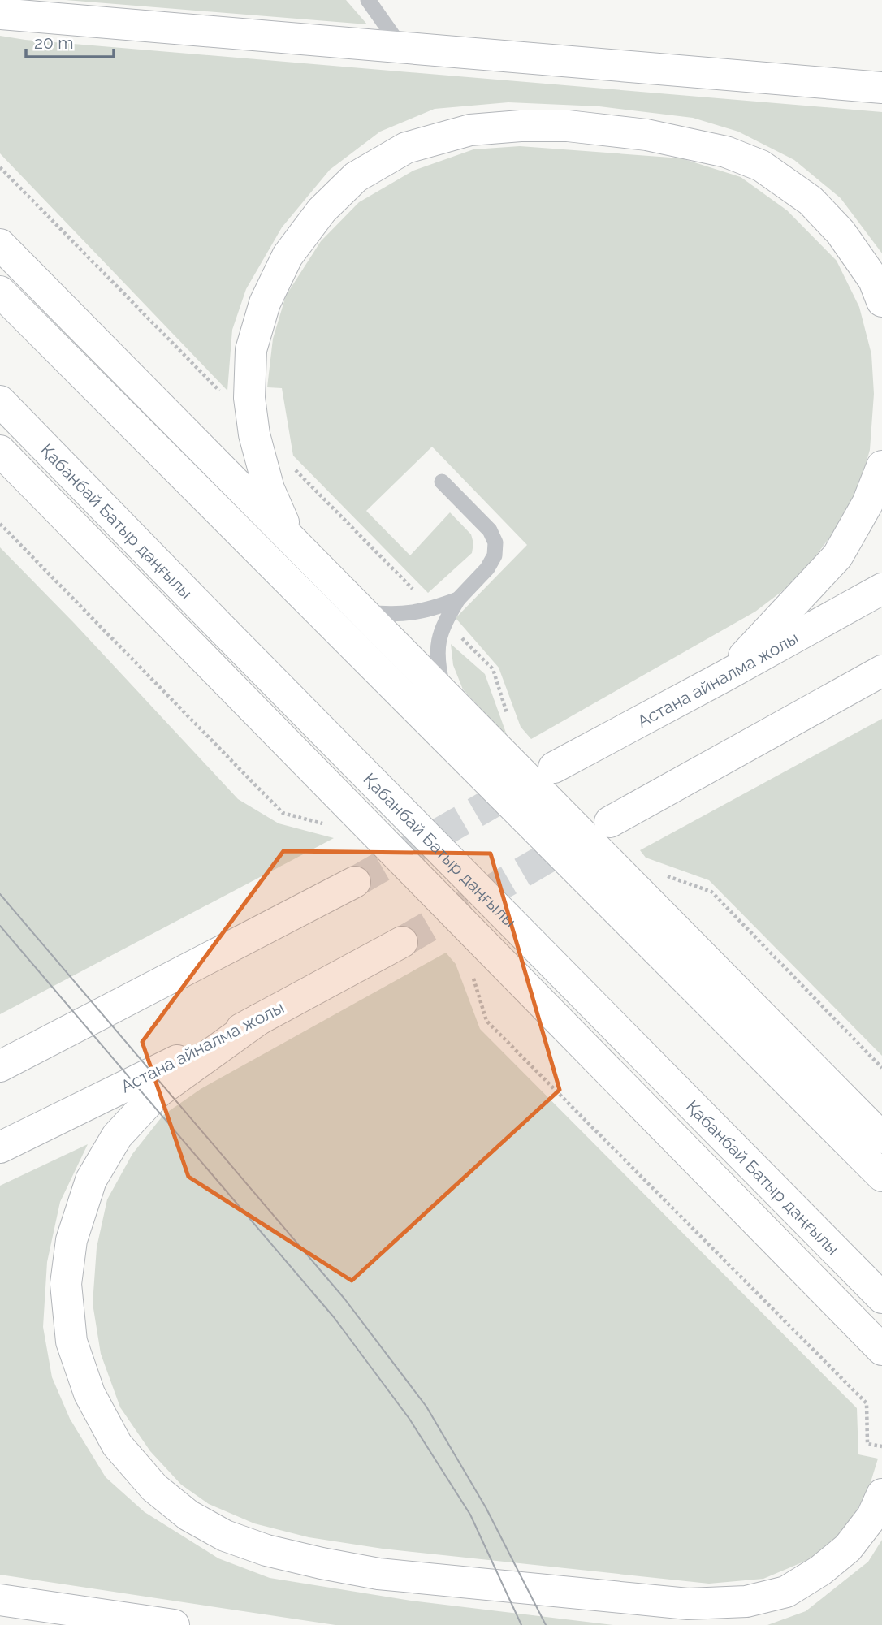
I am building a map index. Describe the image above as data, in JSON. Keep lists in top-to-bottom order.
{
  "streets": {
    "main road": ["Қабанбай Батыр даңғылы", "Астана айналма жолы"]
  },
  "scale_bar": "20 m"
}
